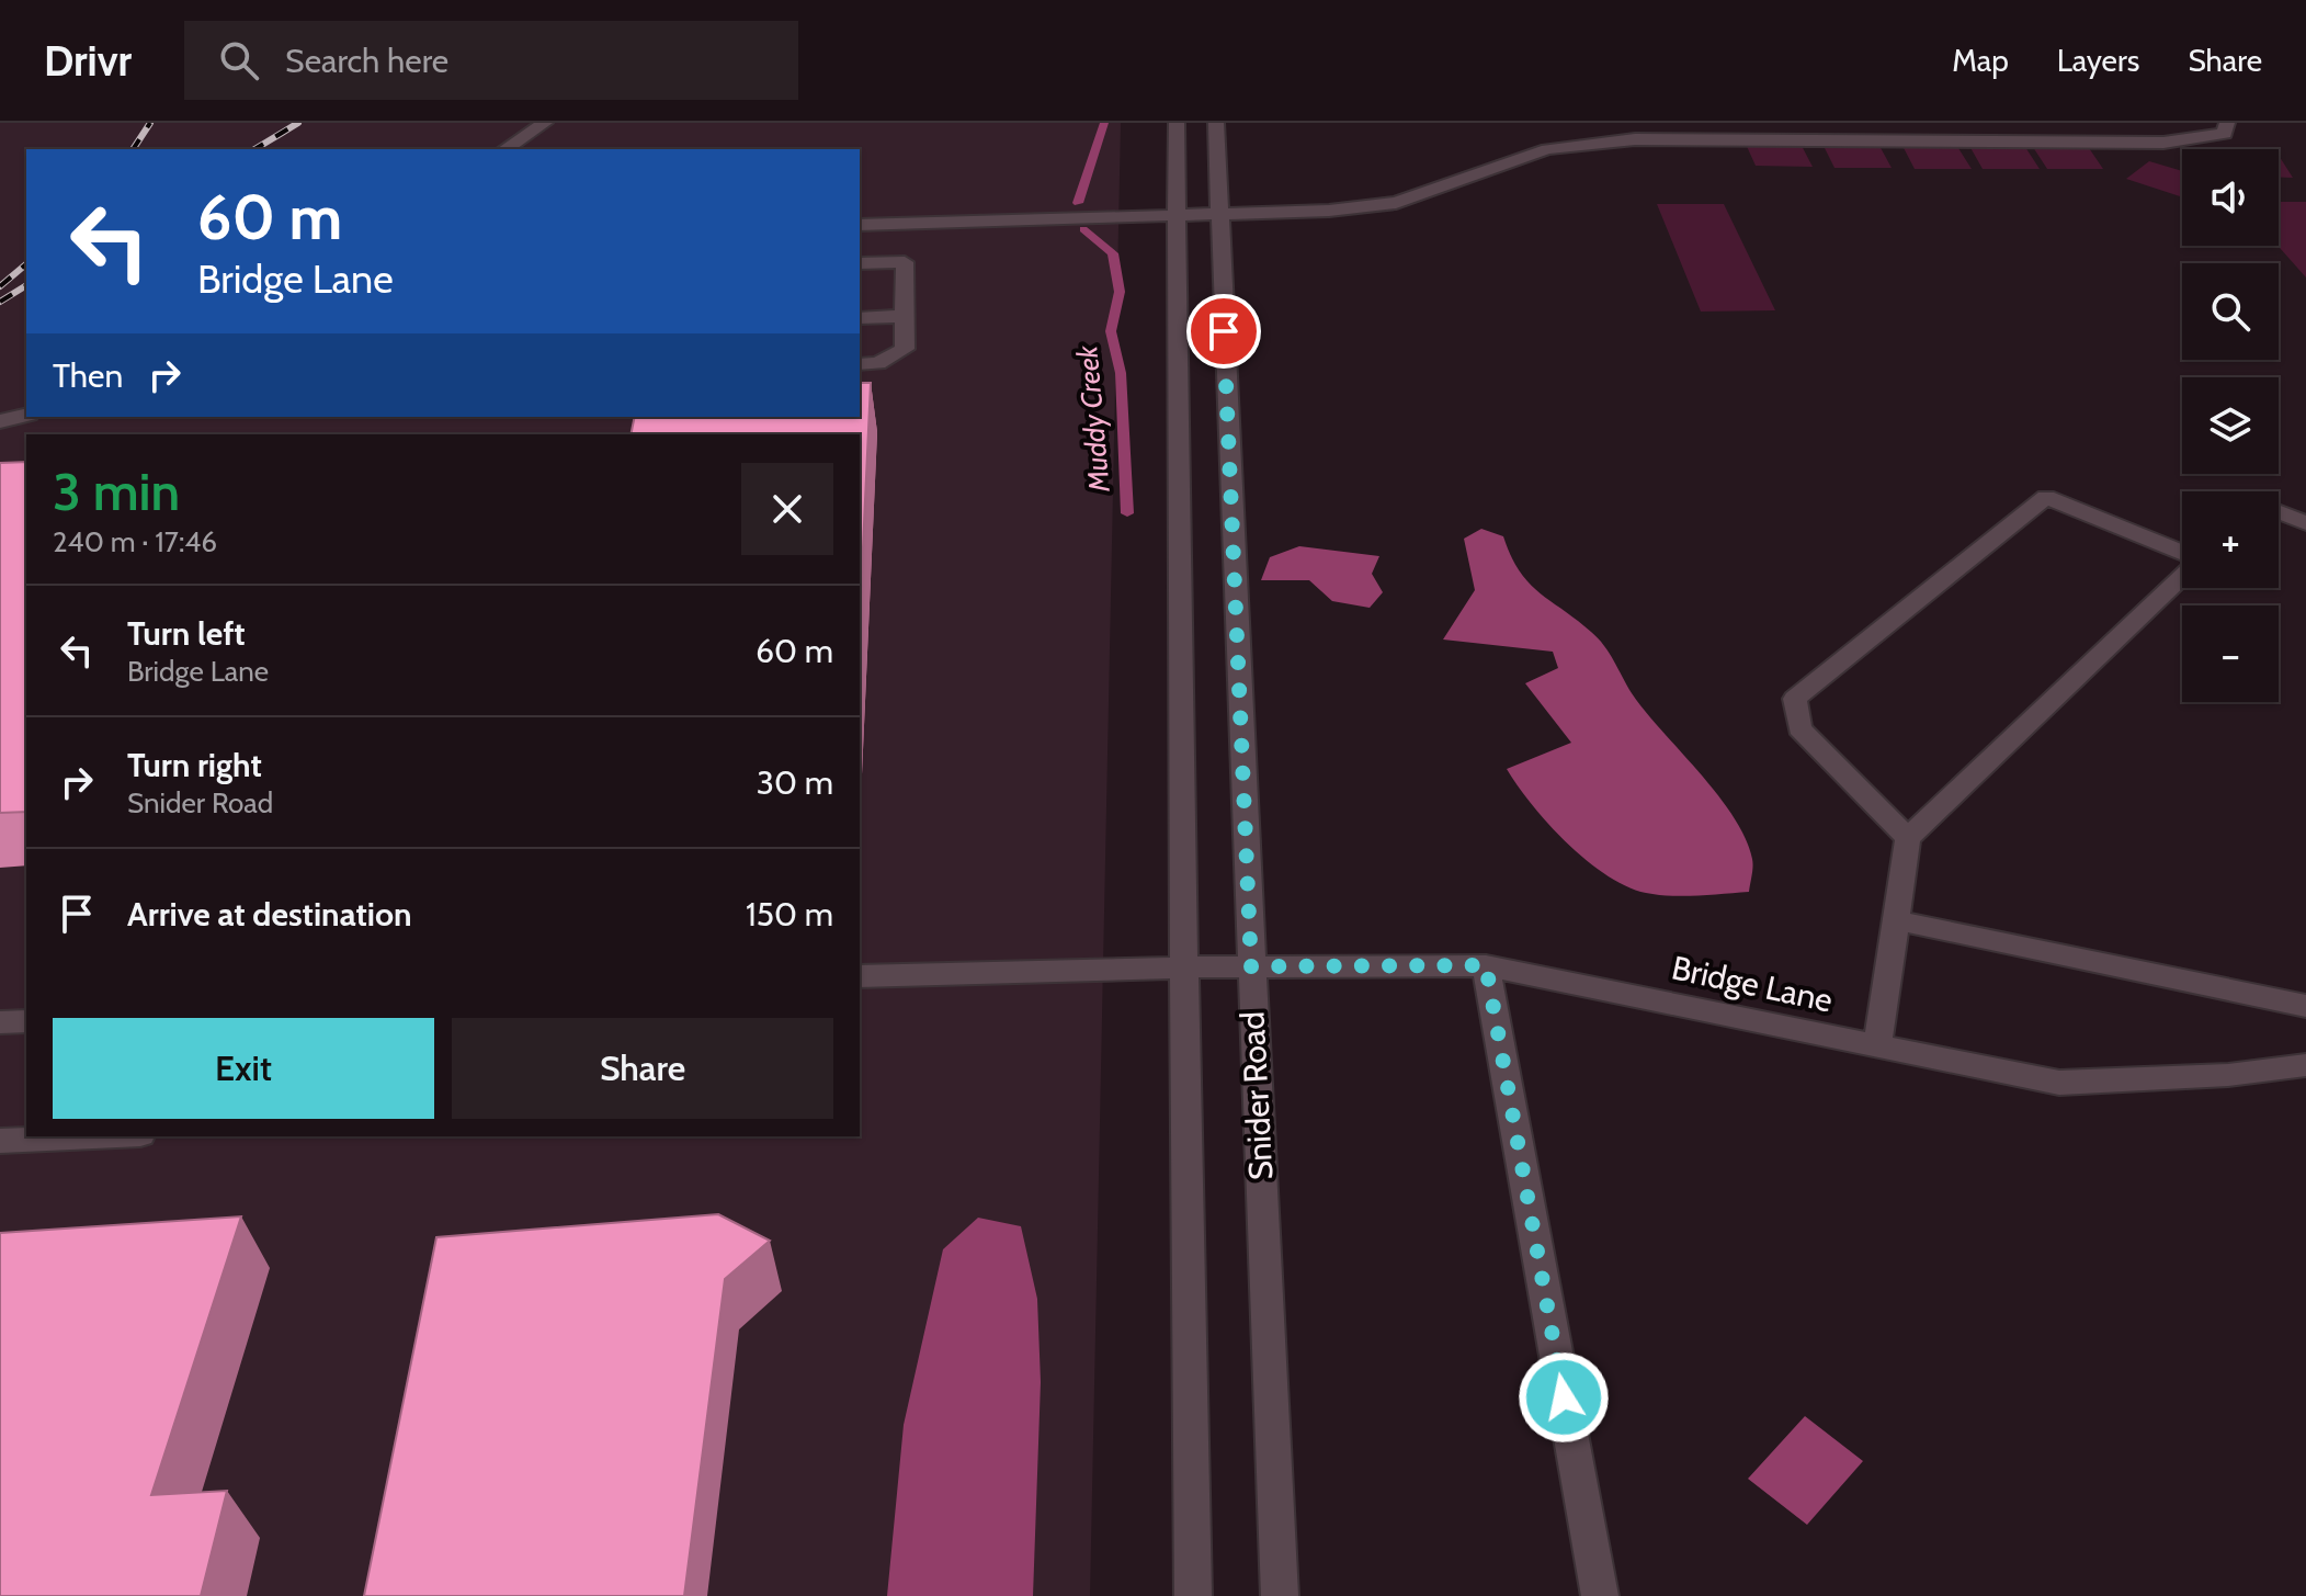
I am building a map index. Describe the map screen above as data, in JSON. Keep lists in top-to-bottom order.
{
  "streets": {
    "street": ["Bridge Lane", "Snider Road"]
  },
  "crossings": [
    ["Bridge Lane", "Snider Road"]
  ],
  "water": ["Muddy Creek"],
  "page": {
    "header": "Drivr",
    "search": "Search here",
    "nav": ["Map", "Layers", "Share"],
    "map_buttons": ["+", "−"],
    "turn": ["60 m", "Bridge Lane"],
    "then": "Then",
    "heading": ["3 min", "240 m · 17:46"],
    "list": [
      {
        "name": "Turn left",
        "note": "Bridge Lane",
        "value": "60 m"
      },
      {
        "name": "Turn right",
        "note": "Snider Road",
        "value": "30 m"
      },
      {
        "name": "Arrive at destination",
        "value": "150 m"
      }
    ],
    "buttons": ["Exit", "Share"]
  }
}
